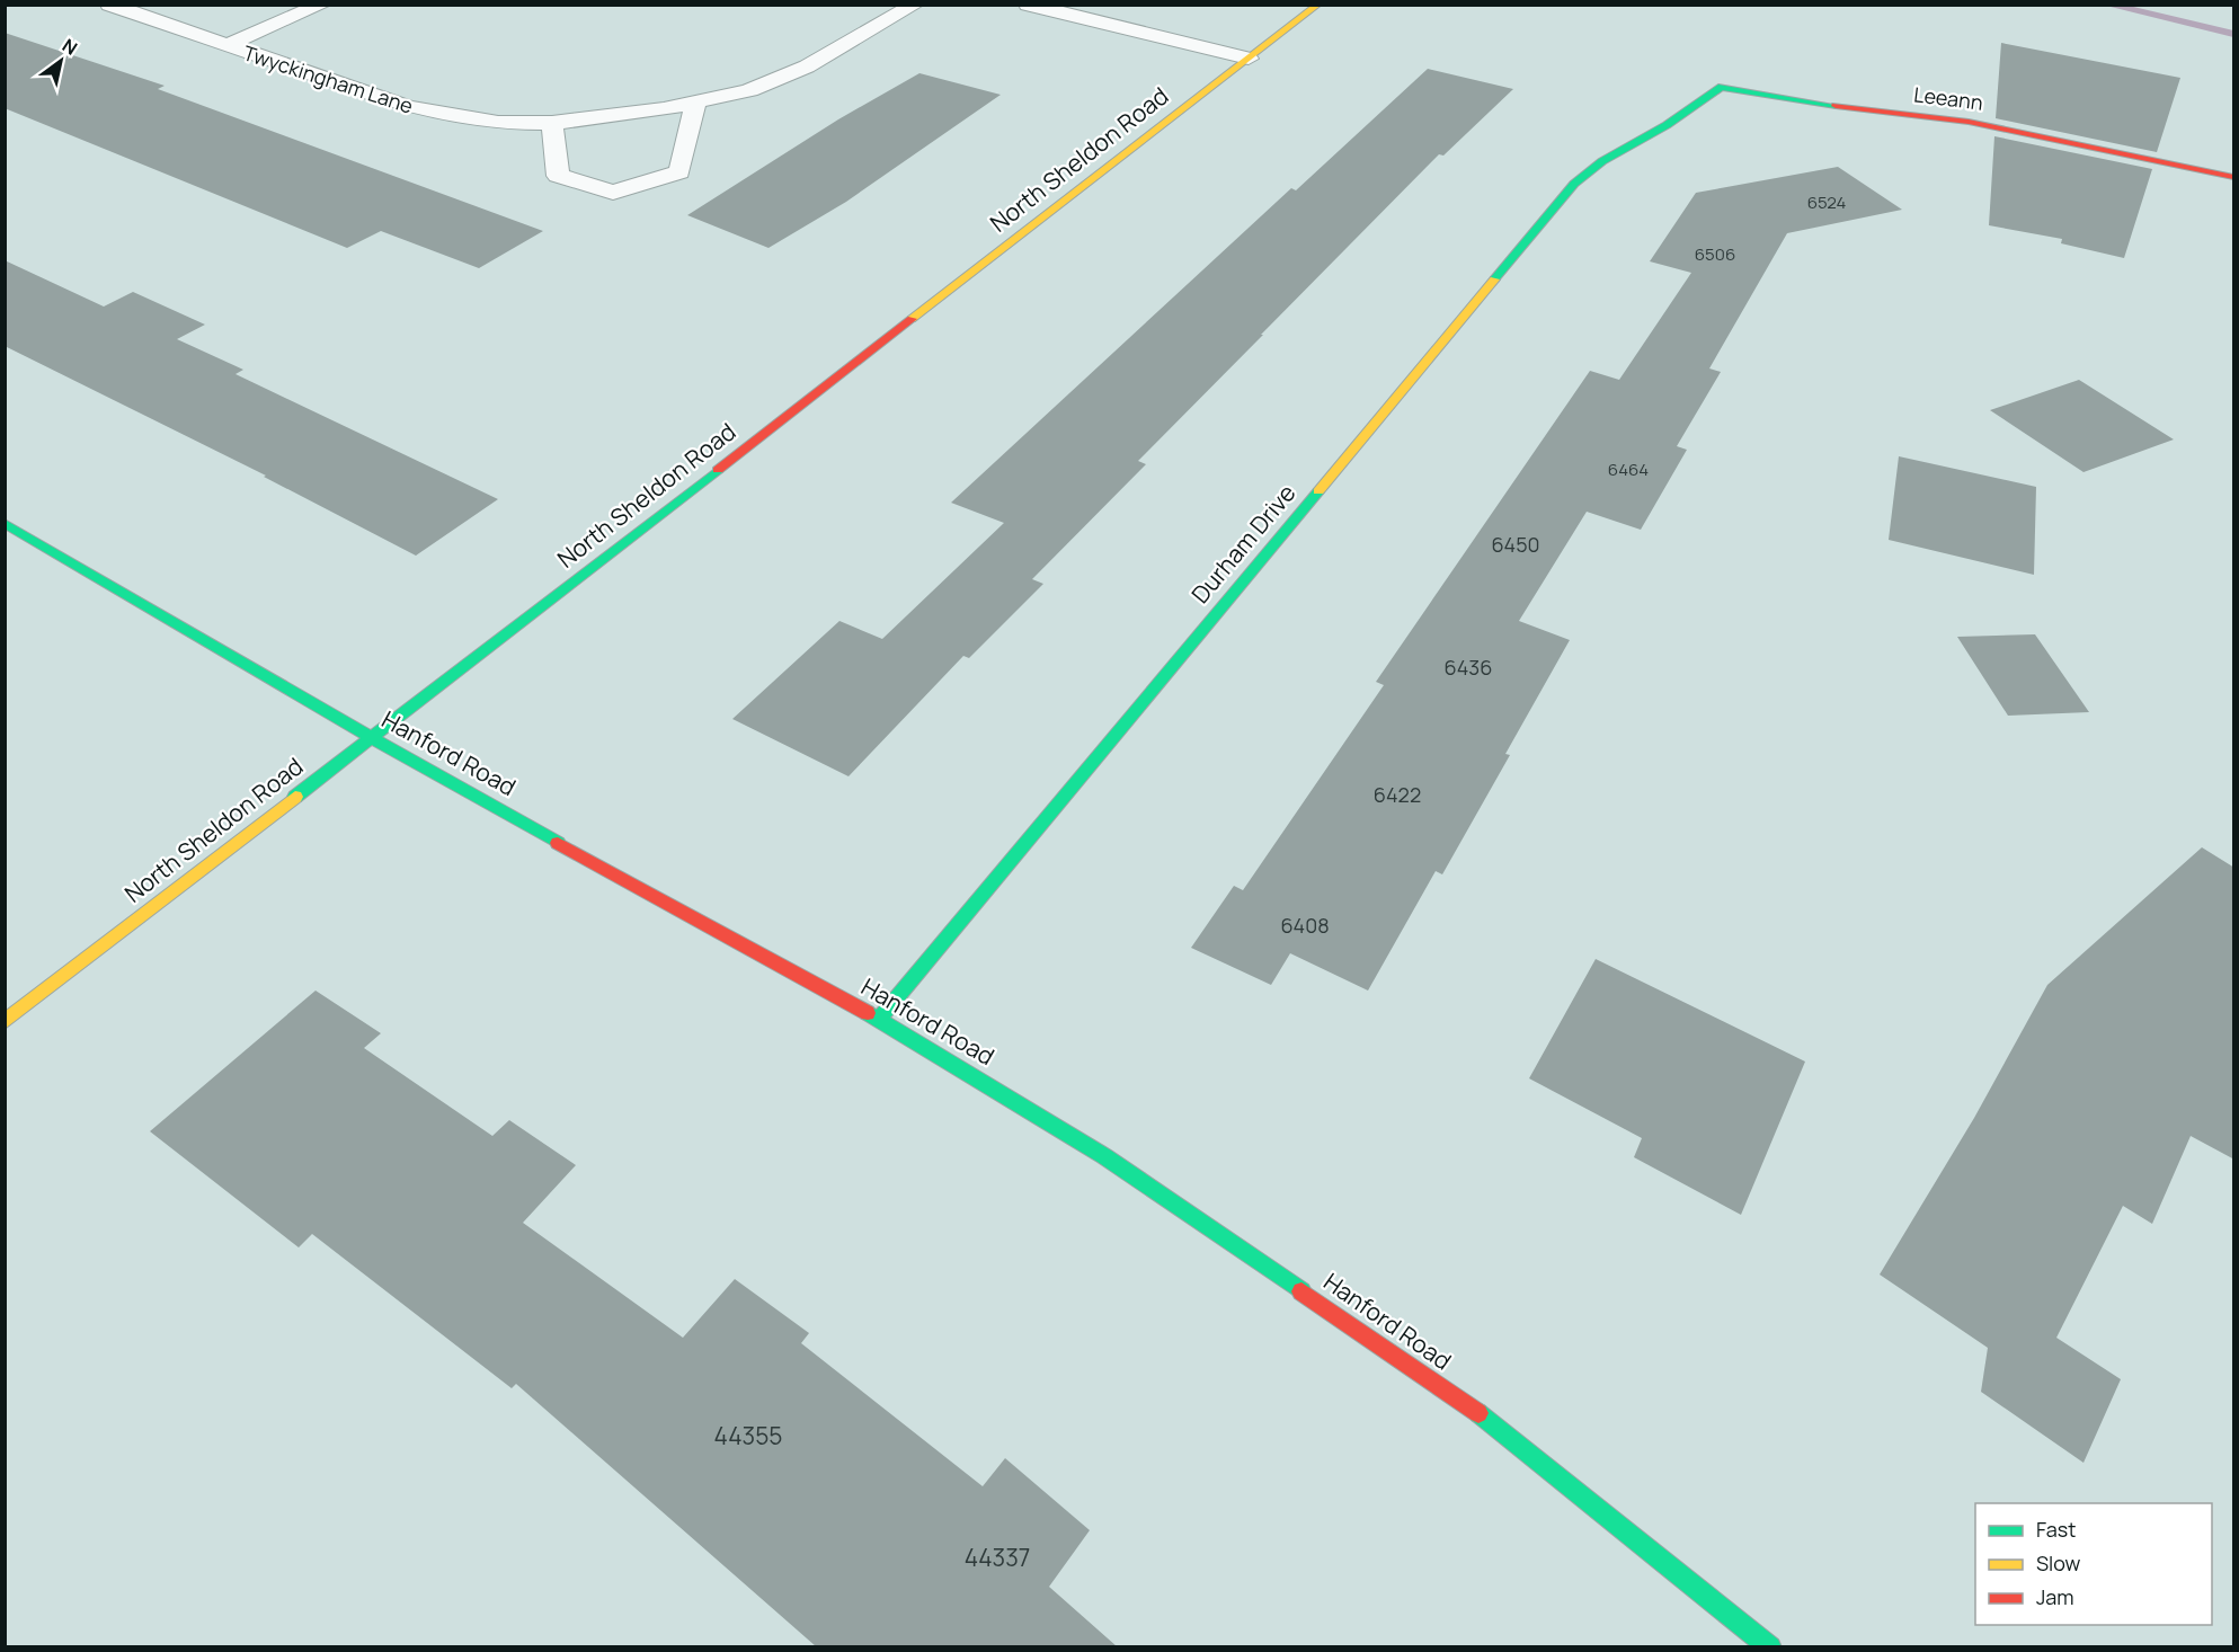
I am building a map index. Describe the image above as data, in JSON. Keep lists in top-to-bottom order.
{
  "streets": {
    "street": [
      "Twyckingham Lane",
      "Leeann",
      "North Sheldon Road",
      "Durham Drive",
      "Hanford Road"
    ]
  },
  "crossings": [
    ["Leeann", "Durham Drive"],
    ["North Sheldon Road", "Hanford Road"],
    ["Durham Drive", "Hanford Road"]
  ],
  "house_numbers": [
    "6524",
    "6506",
    "6464",
    "6450",
    "6436",
    "6422",
    "6408",
    "44355",
    "44337"
  ],
  "legend": ["Fast", "Slow", "Jam"],
  "north": "top right"
}
